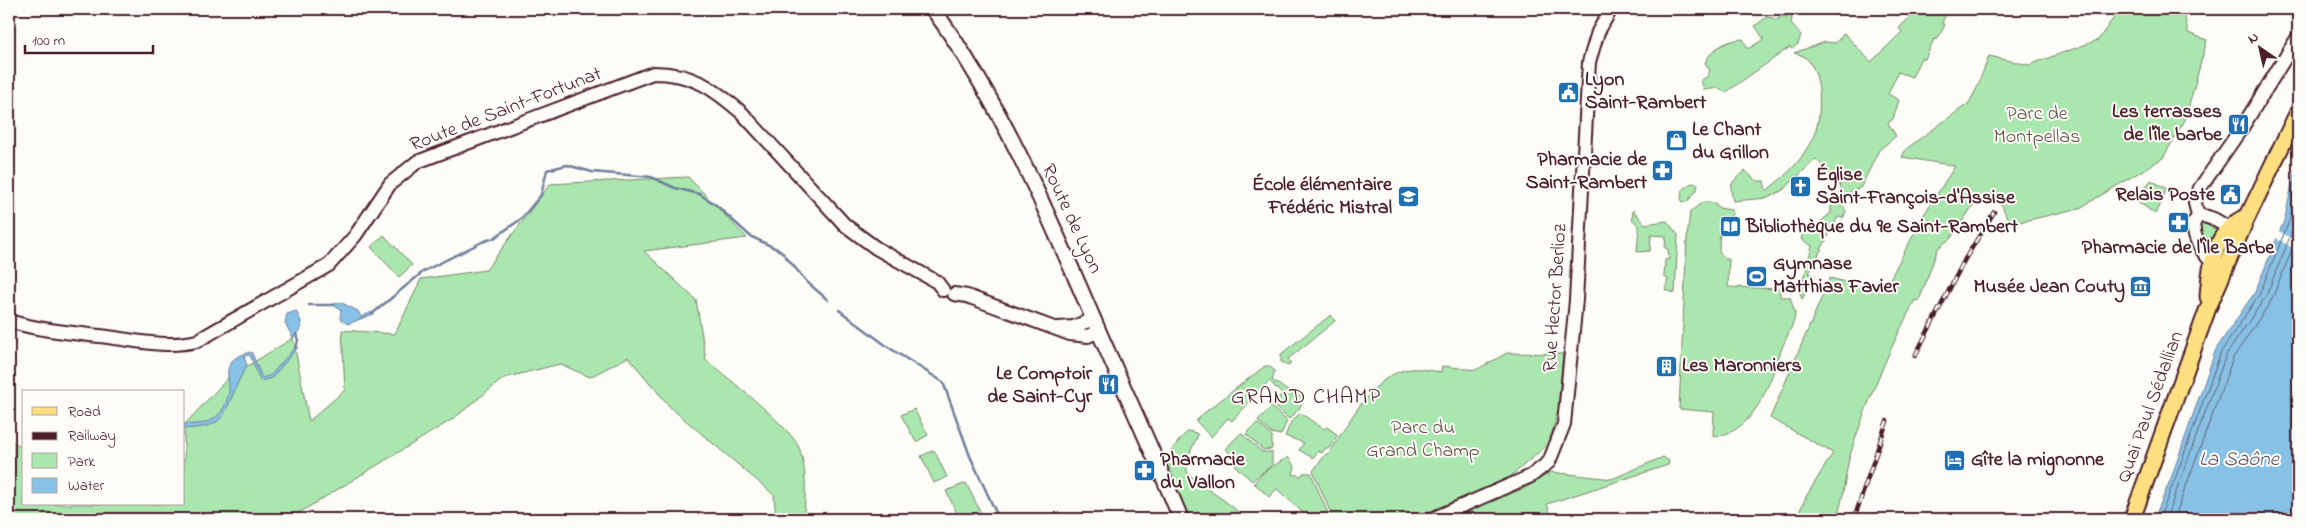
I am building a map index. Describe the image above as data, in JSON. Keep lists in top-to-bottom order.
{
  "streets": {
    "main road": ["Route de Lyon", "Quai Paul Sédallian"],
    "street": ["Route de Saint-Fortunat", "Rue Hector Berlioz"]
  },
  "crossings": [
    ["Route de Saint-Fortunat", "Route de Lyon"]
  ],
  "districts": ["GRAND CHAMP"],
  "water": ["La Saône"],
  "parks": ["Parc de Montpellas", "Parc du Grand Champ"],
  "places": {
    "public building": ["Lyon Saint-Rambert", "Relais Poste"],
    "restaurant": ["Les terrasses de l'île barbe", "Le Comptoir de Saint-Cyr"],
    "shop": ["Le Chant du Grillon"],
    "pharmacy": ["Pharmacie de Saint-Rambert", "Pharmacie de l'Île Barbe", "Pharmacie du Vallon"],
    "church": ["Église Saint-François-d'Assise"],
    "school or university": ["École élémentaire Frédéric Mistral"],
    "library": ["Bibliothèque du 9e Saint-Rambert"],
    "sports": ["Gymnase Matthias Favier"],
    "museum": ["Musée Jean Couty"],
    "building": ["Les Maronniers"],
    "hotel": ["Gîte la mignonne"]
  },
  "legend": [
    "Road",
    "Railway",
    "Park",
    "Water"
  ],
  "scale_bar": "100 m",
  "north": "top left"
}
